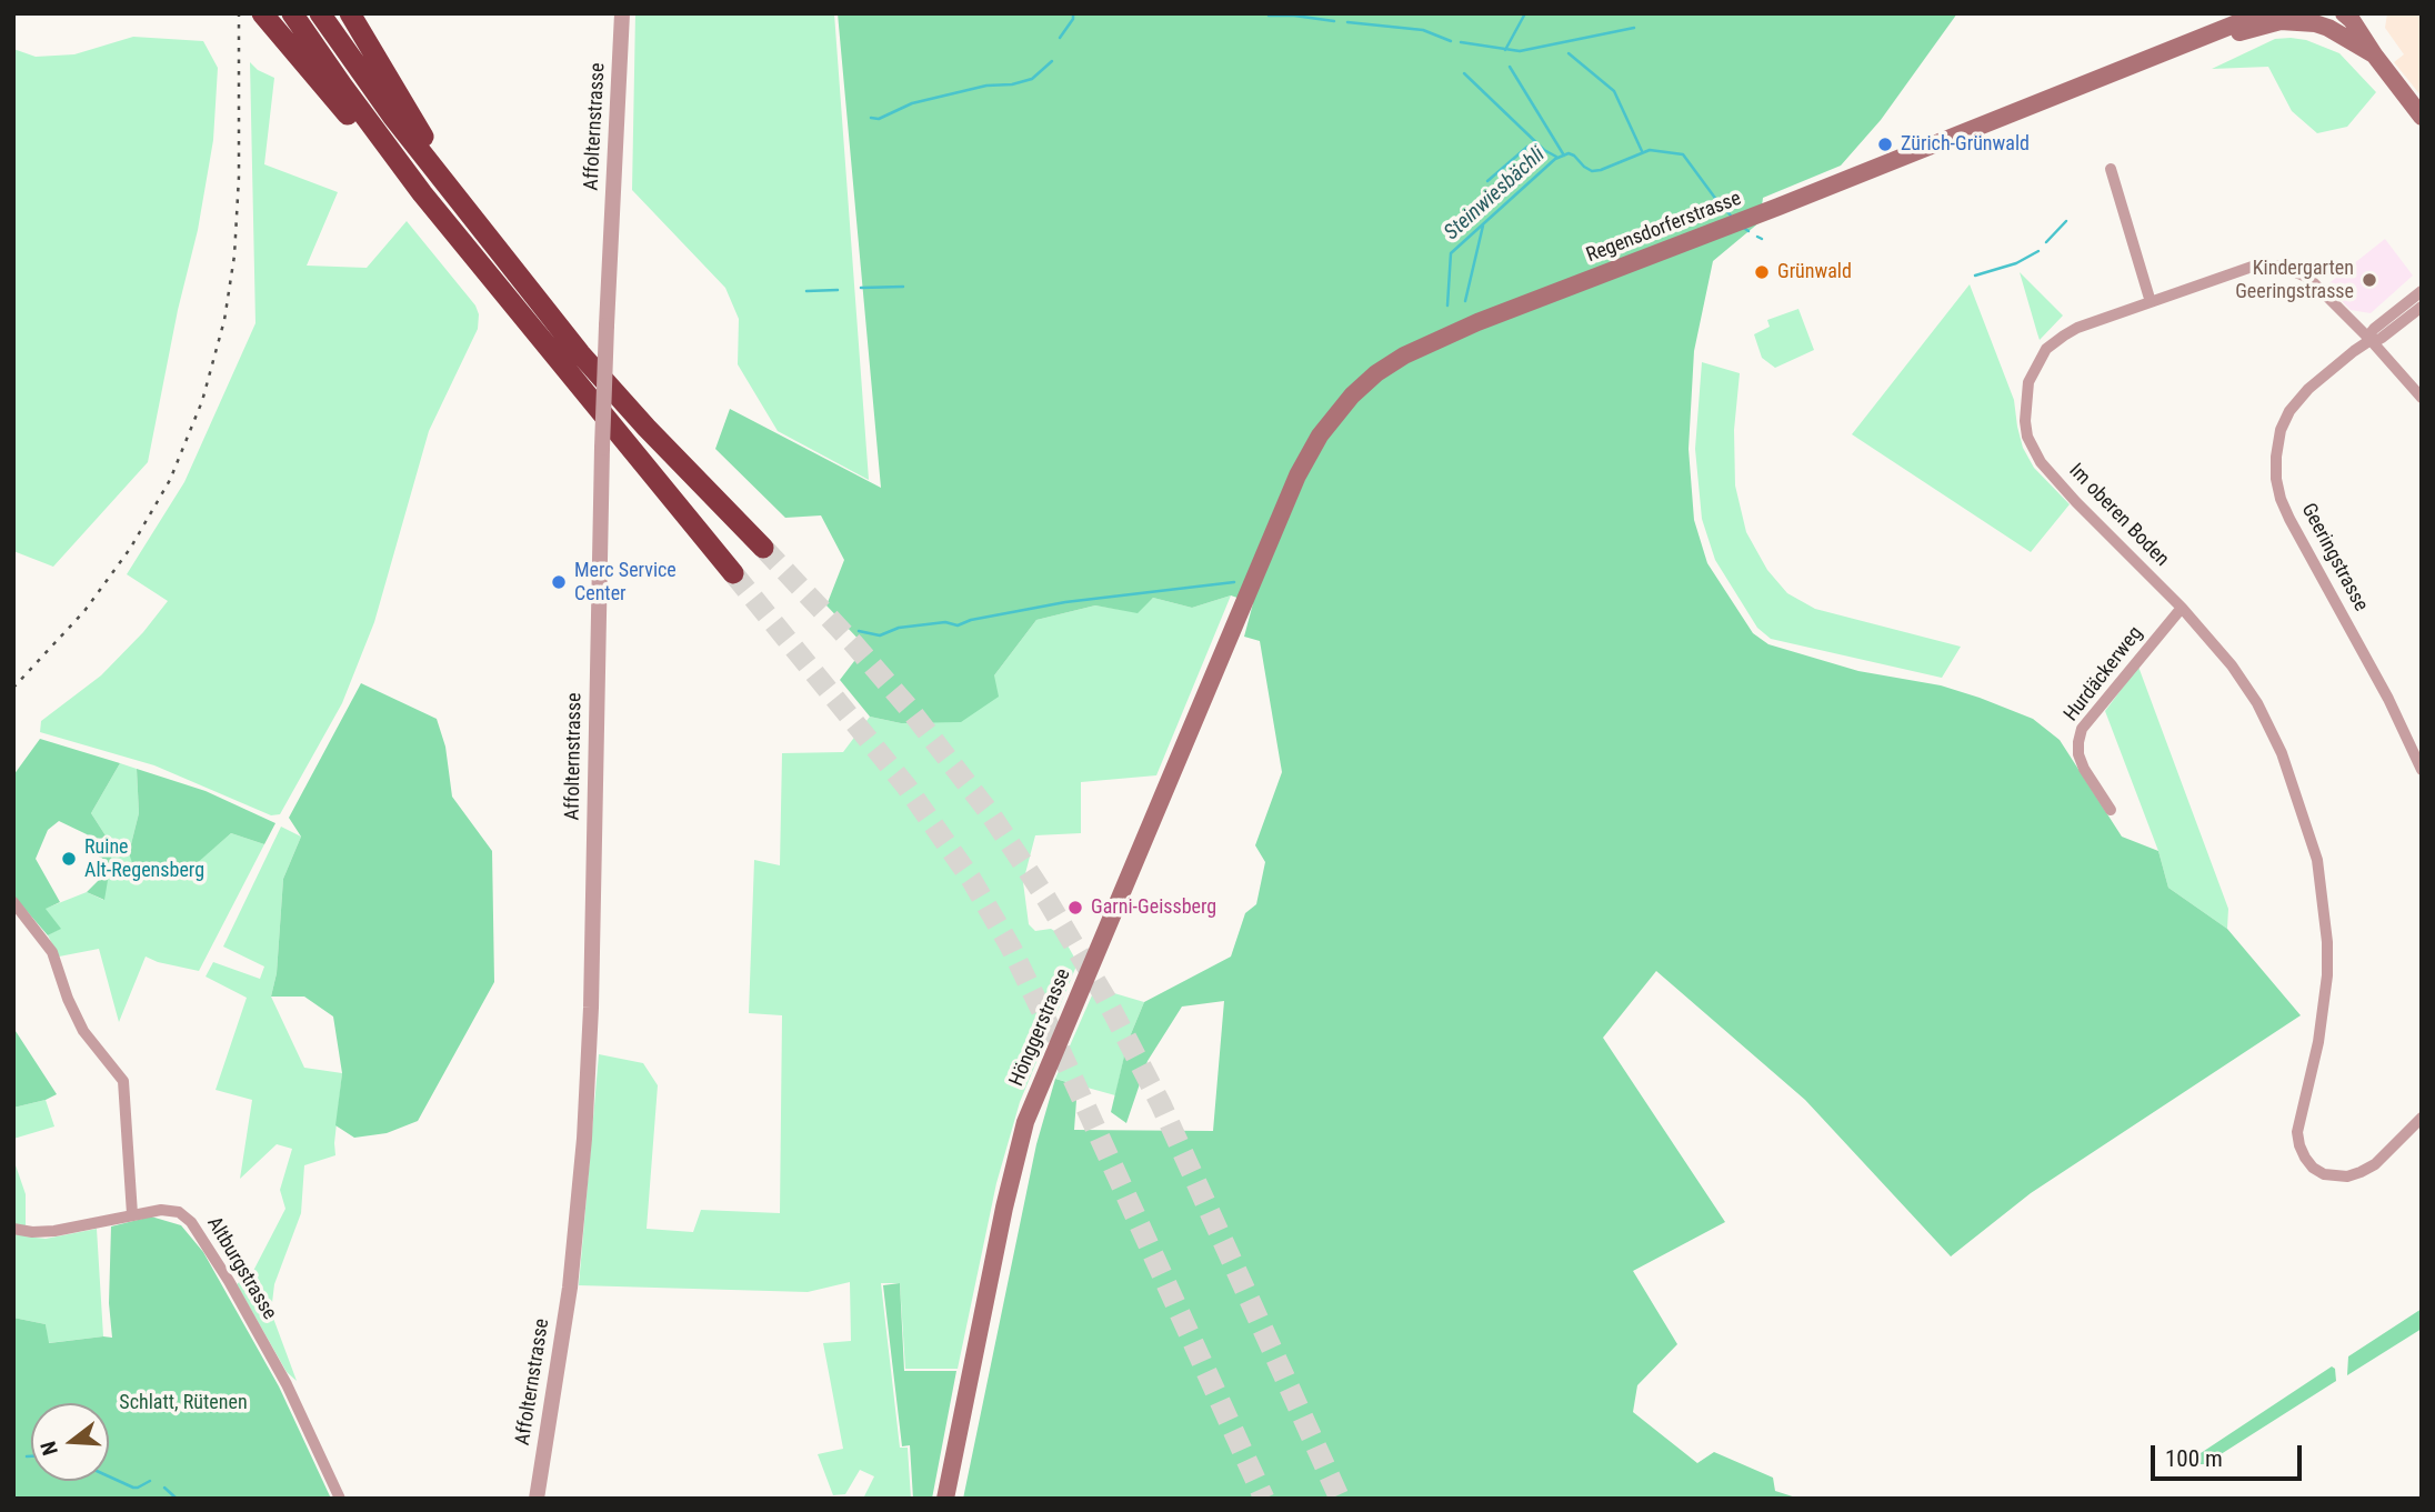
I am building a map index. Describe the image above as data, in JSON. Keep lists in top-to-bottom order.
{
  "streets": {
    "main road": ["Regensdorferstrasse", "Hönggerstrasse"],
    "street": [
      "Affolternstrasse",
      "Im oberen Boden",
      "Geeringstrasse",
      "Hurdäckerweg",
      "Altburgstrasse"
    ]
  },
  "crossings": [
    ["Regensdorferstrasse", "Hönggerstrasse"],
    ["Im oberen Boden", "Geeringstrasse"],
    ["Im oberen Boden", "Hurdäckerweg"]
  ],
  "water": ["Steinwiesbächli"],
  "parks": ["Schlatt, Rütenen"],
  "places": [
    "Zürich-Grünwald",
    "Grünwald",
    "Kindergarten Geeringstrasse",
    "Merc Service Center",
    "Ruine Alt-Regensberg",
    "Garni-Geissberg"
  ],
  "scale_bar": "100 m",
  "north": "left"
}
